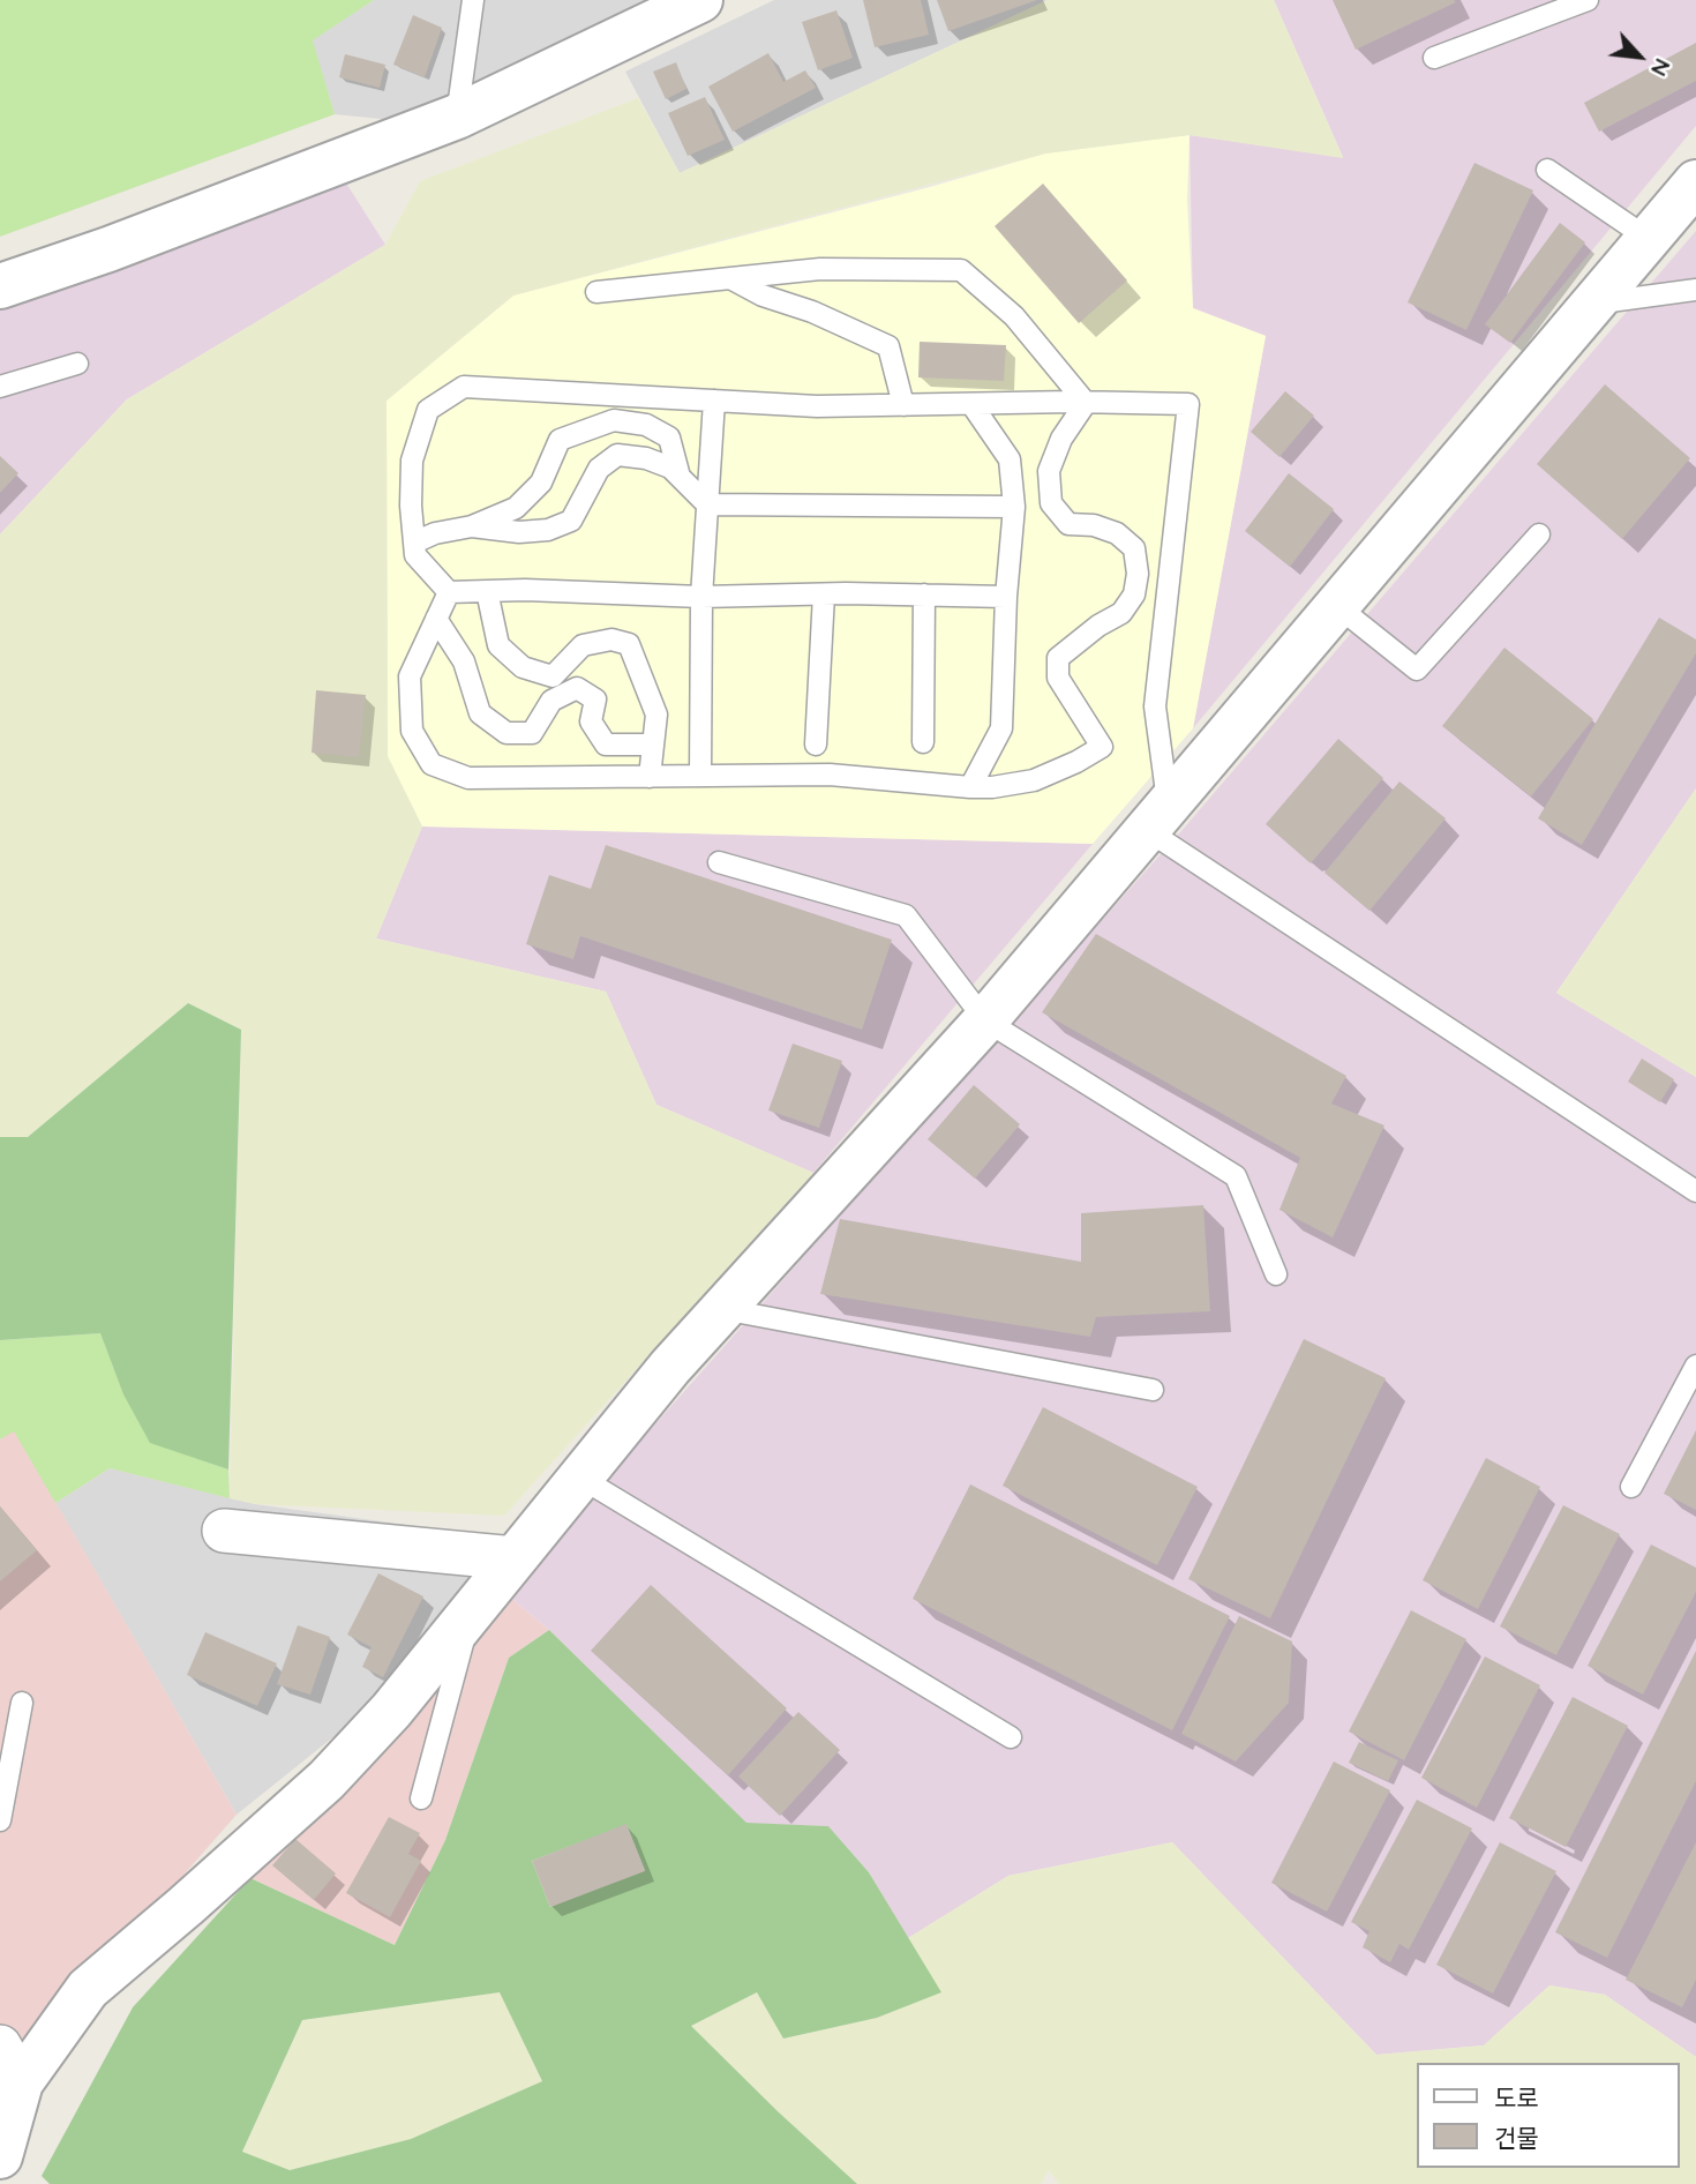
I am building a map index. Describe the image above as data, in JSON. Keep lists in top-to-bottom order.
{
  "legend": ["도로", "건물"],
  "north": "bottom right"
}
